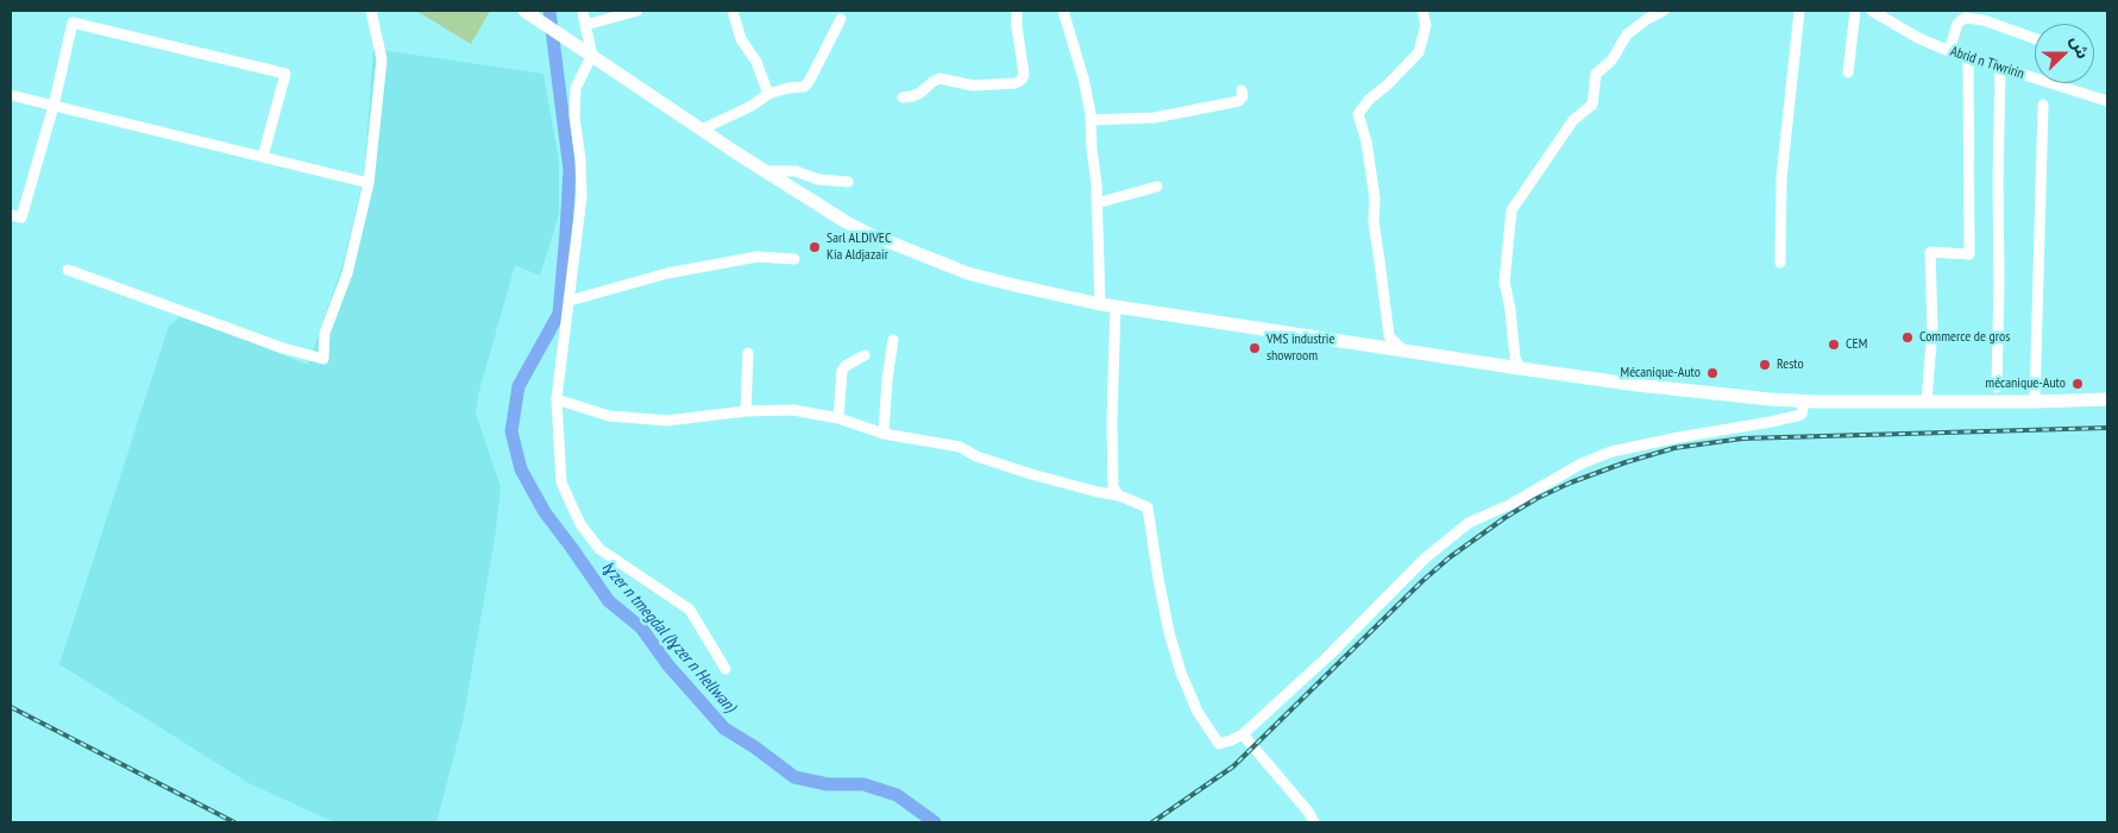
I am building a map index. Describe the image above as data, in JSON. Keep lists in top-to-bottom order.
{
  "streets": {
    "street": ["Abrid n Tiwririn"]
  },
  "water": ["Iɣzer n tmegdal (Iɣzer n Hellwan)"],
  "places": [
    "Sarl ALDIVEC Kia Aldjazair",
    "Commerce de gros",
    "CEM",
    "VMS industrie showroom",
    "Resto",
    "Mécanique-Auto",
    "mécanique-Auto"
  ],
  "north": "right"
}
